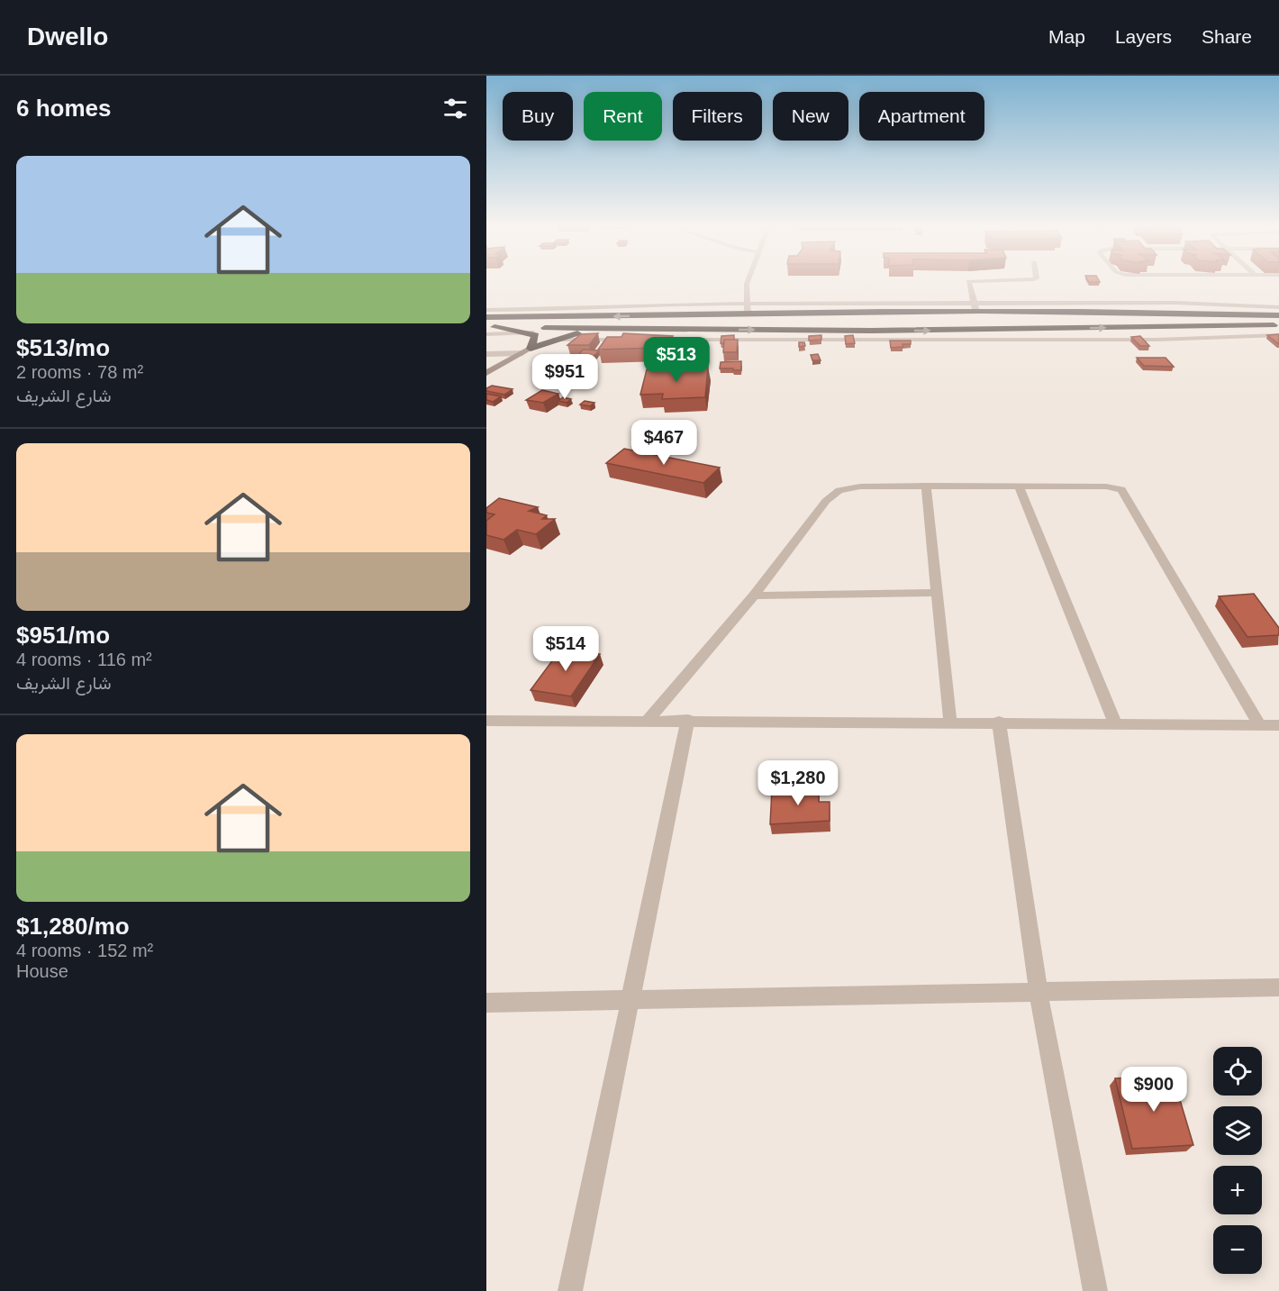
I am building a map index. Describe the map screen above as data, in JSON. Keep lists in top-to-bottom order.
{
  "page": {
    "header": "Dwello",
    "nav": ["Map", "Layers", "Share"],
    "heading": "6 homes",
    "chip": [
      "Buy",
      "Rent",
      "Filters",
      "New",
      "Apartment"
    ],
    "list": [
      {
        "name": "$513/mo",
        "note": "2 rooms · 78 m² · شارع الشريف"
      },
      {
        "name": "$951/mo",
        "note": "4 rooms · 116 m² · شارع الشريف"
      },
      {
        "name": "$1,280/mo",
        "note": "4 rooms · 152 m² · House"
      }
    ],
    "price": [
      "$513",
      "$951",
      "$467",
      "$514",
      "$1,280",
      "$900"
    ],
    "map_buttons": ["+", "−"]
  }
}
